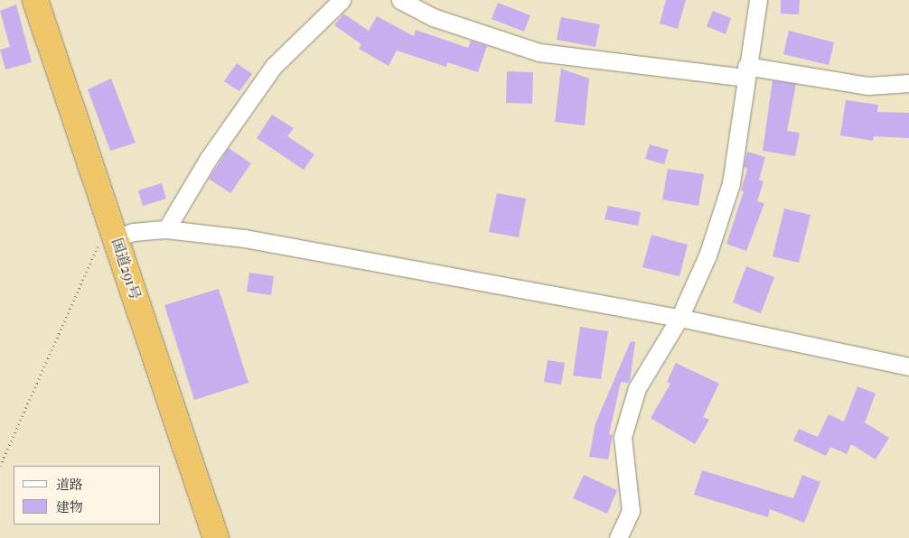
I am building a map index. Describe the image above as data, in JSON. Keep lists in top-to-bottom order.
{
  "streets": {
    "highway": ["国道291号"]
  },
  "legend": ["道路", "建物"]
}
